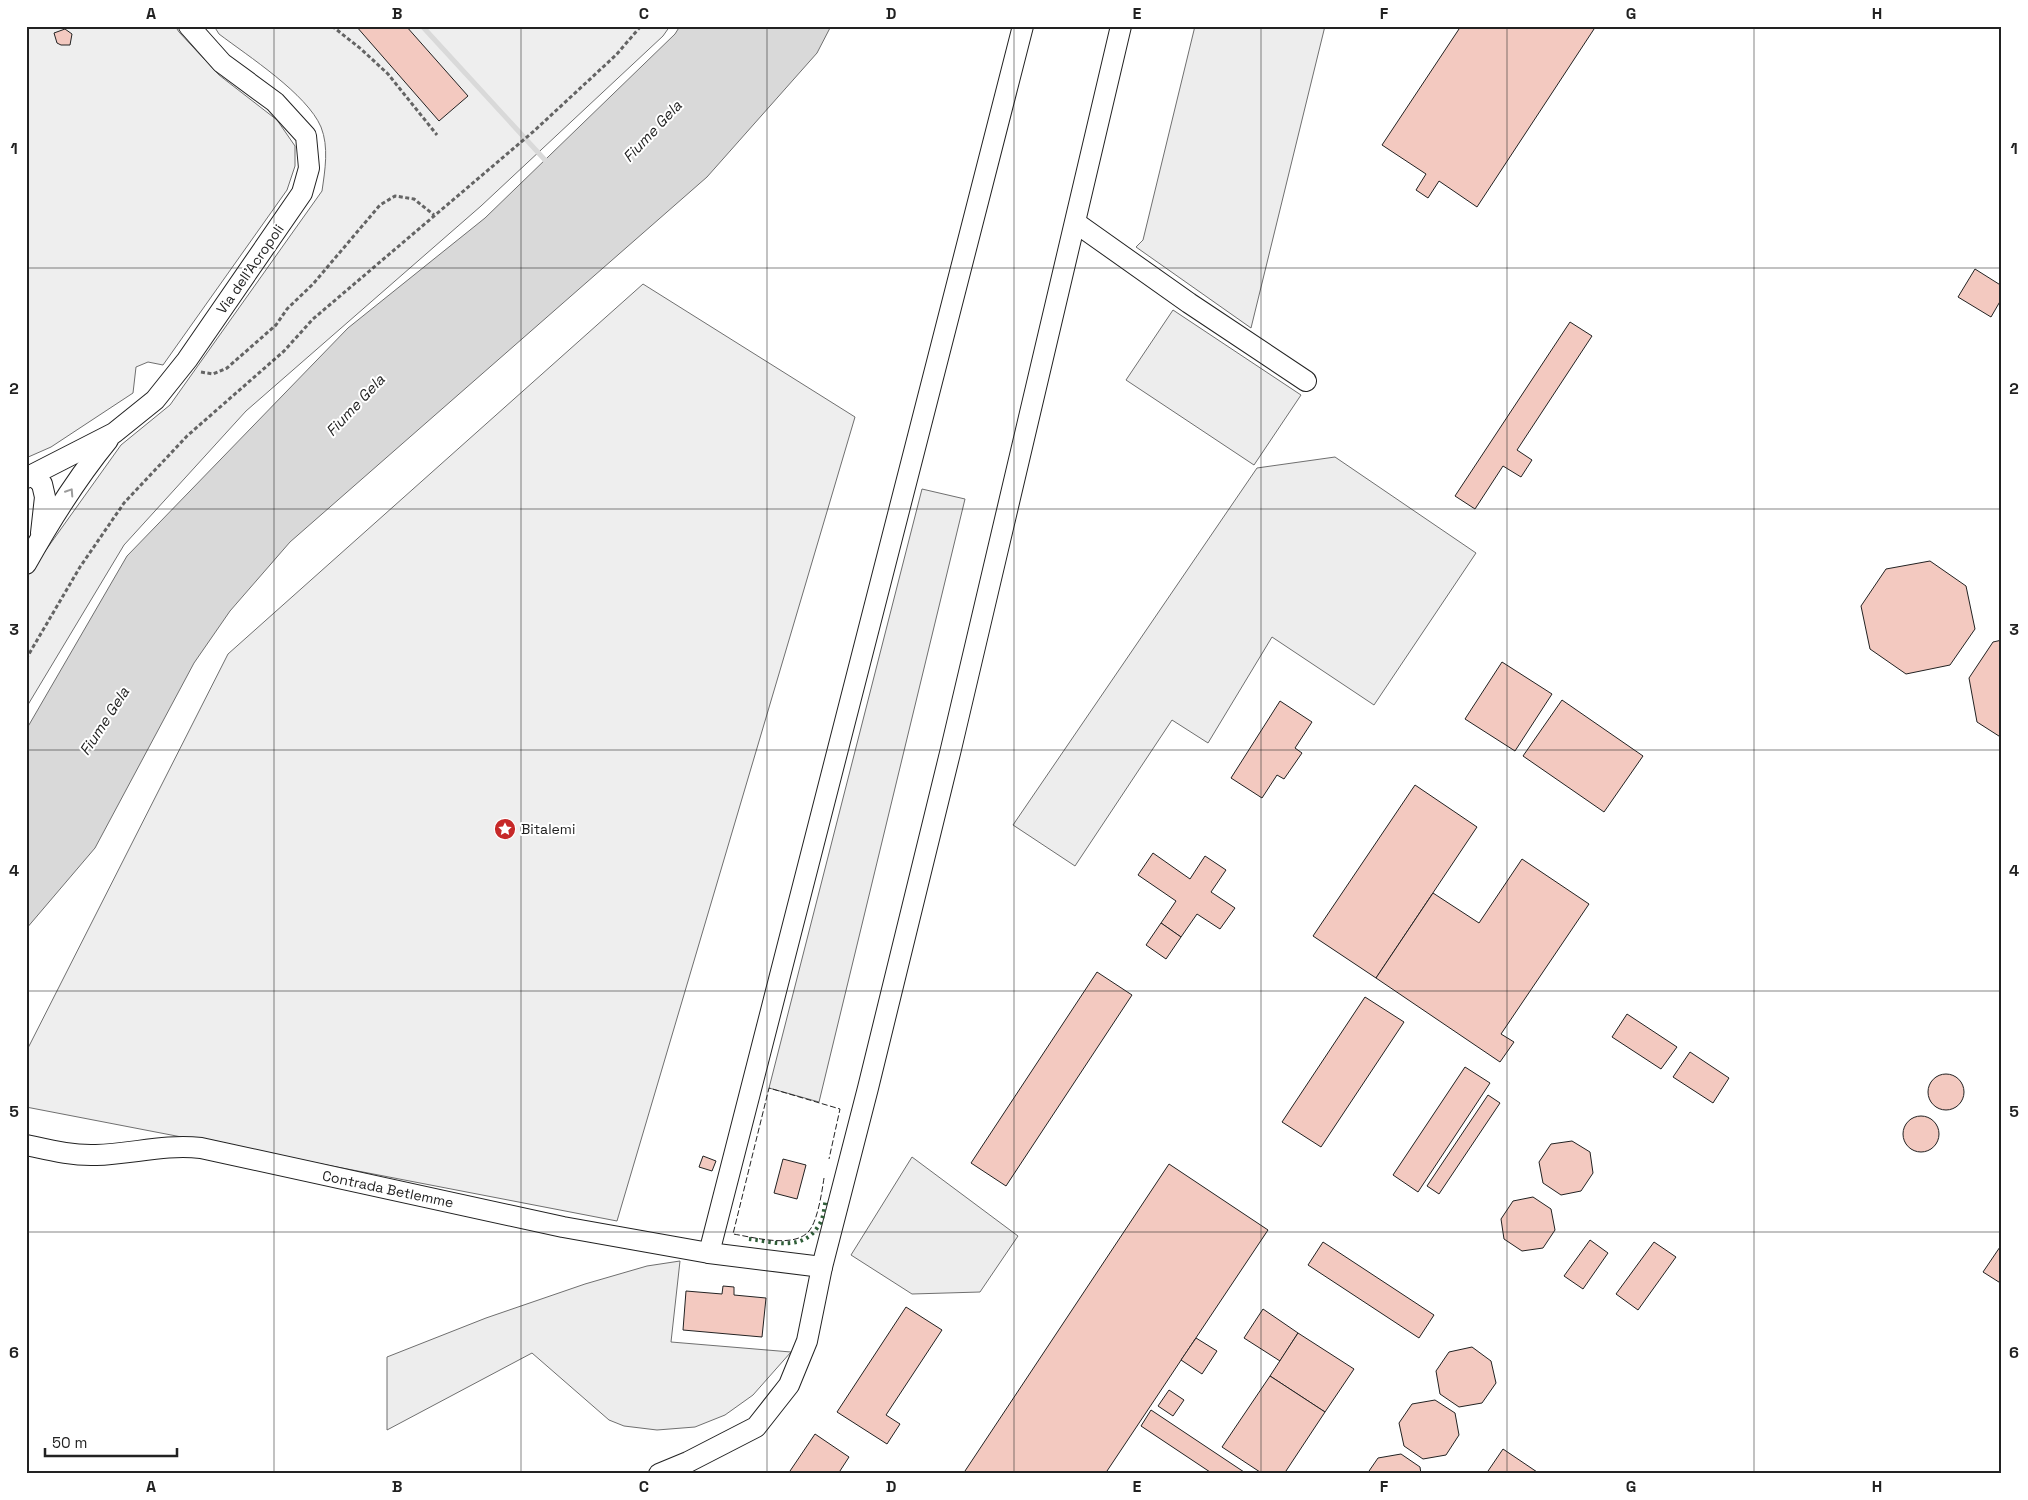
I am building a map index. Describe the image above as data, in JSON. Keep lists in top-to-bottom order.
{
  "streets": {
    "street": ["Via dell'Acropoli", "Contrada Betlemme"]
  },
  "water": ["Fiume Gela"],
  "places": {
    "place": ["Bitalemi"]
  },
  "scale_bar": "50 m",
  "grid": {
    "columns": [
      "A",
      "B",
      "C",
      "D",
      "E",
      "F",
      "G",
      "H"
    ],
    "rows": [
      "1",
      "2",
      "3",
      "4",
      "5",
      "6"
    ]
  }
}
